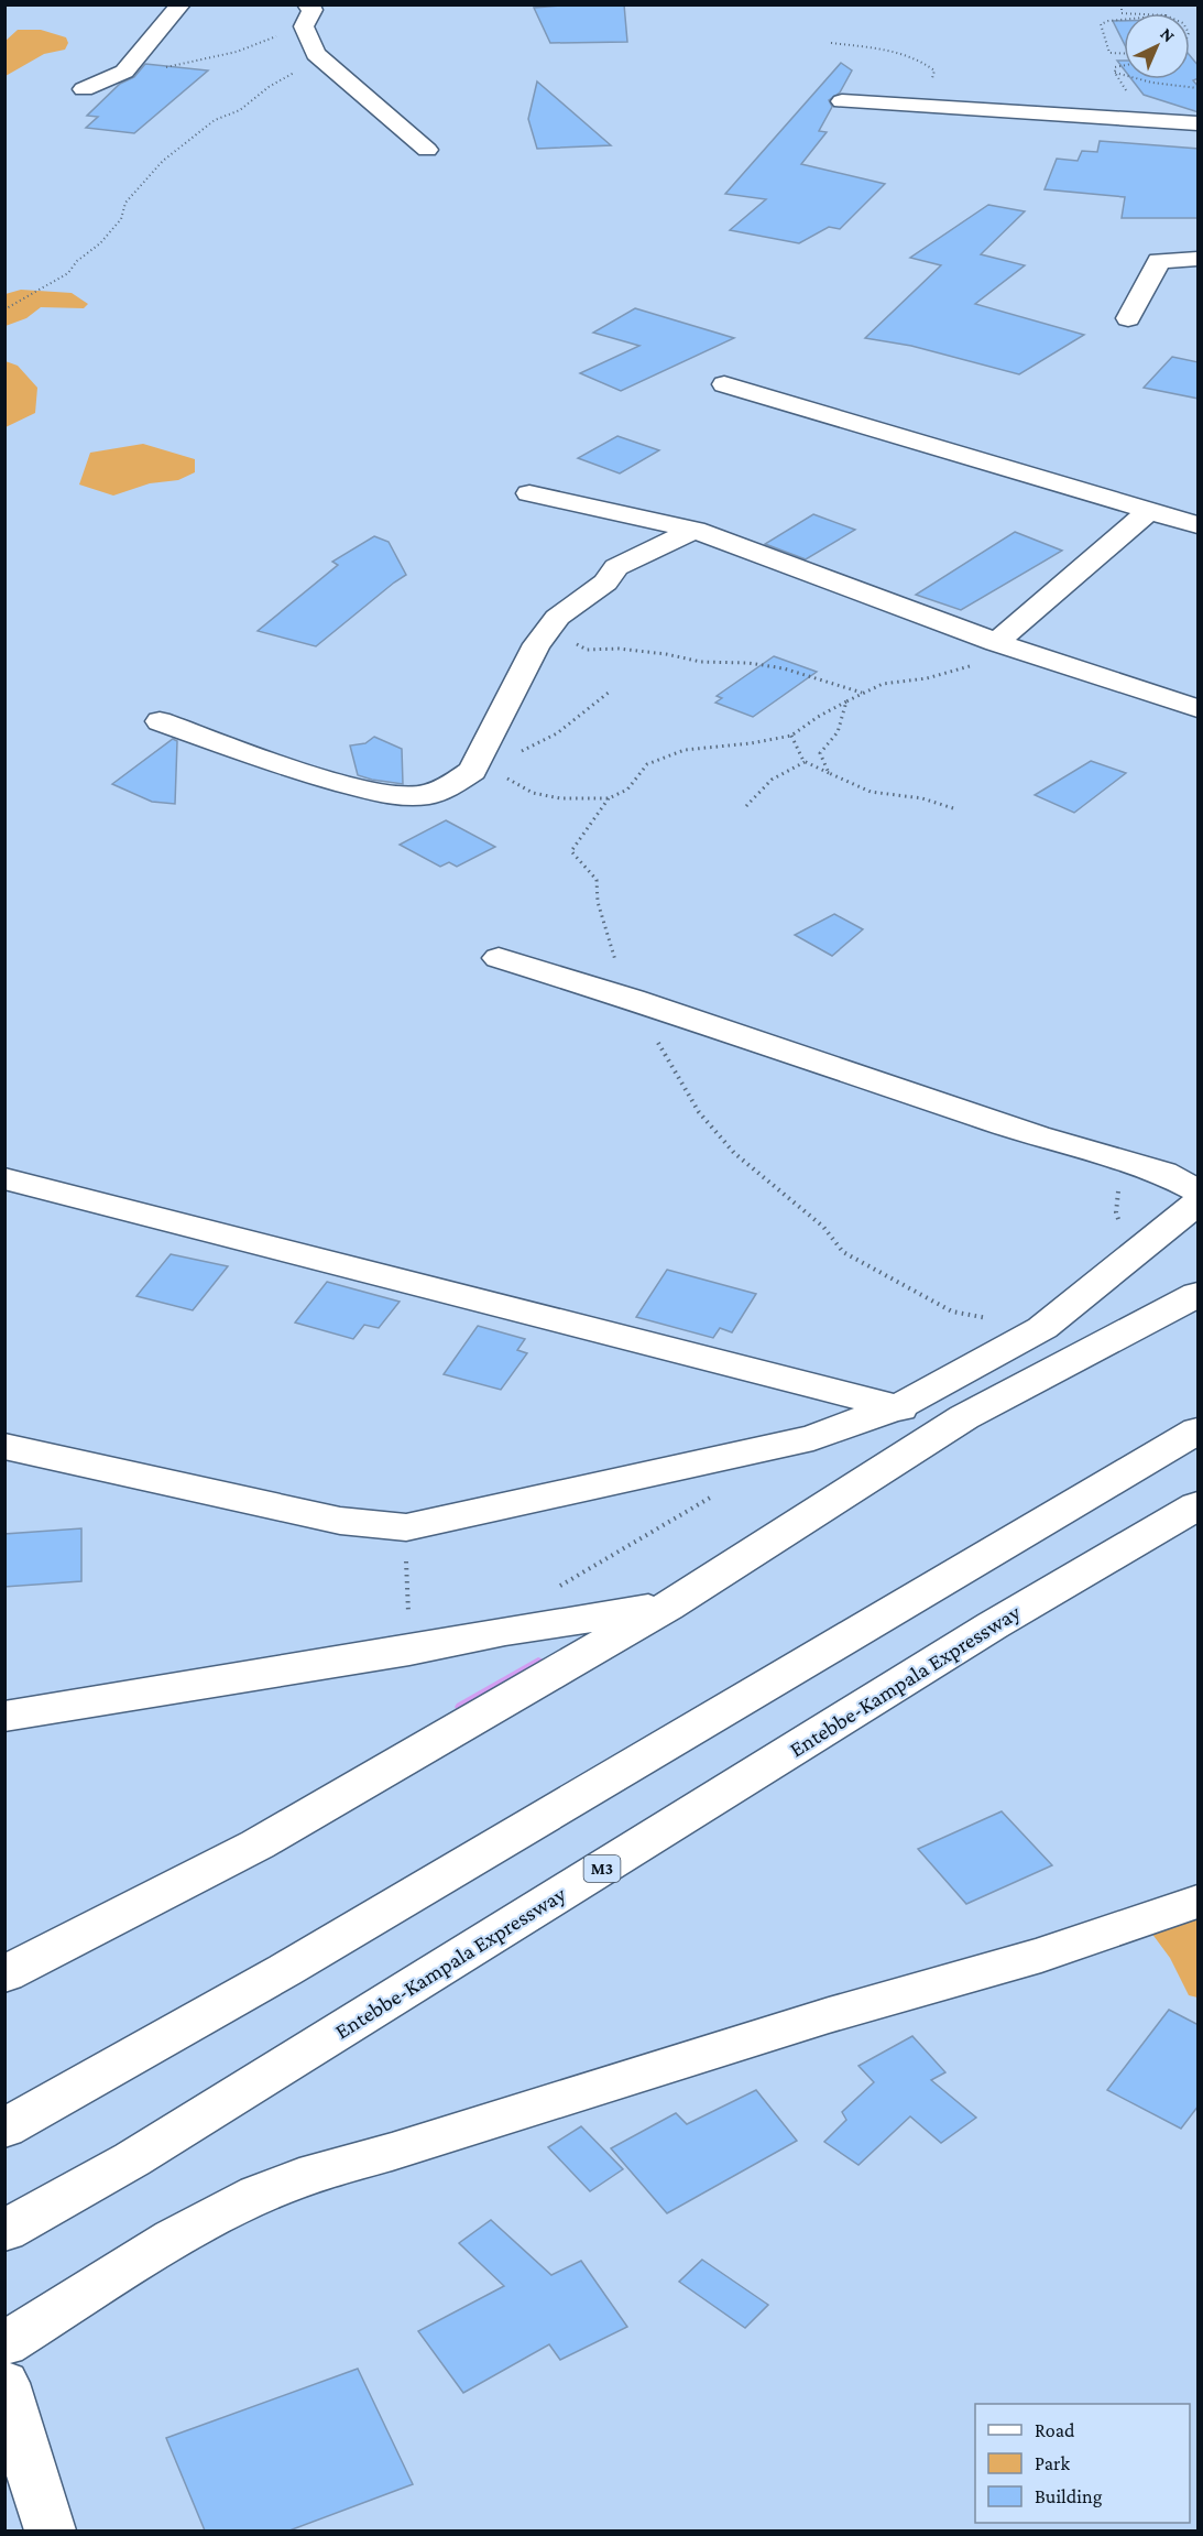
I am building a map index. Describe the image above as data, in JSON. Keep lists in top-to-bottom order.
{
  "streets": {
    "main road": ["Entebbe-Kampala Expressway", "M3"]
  },
  "legend": ["Road", "Park", "Building"],
  "north": "top right"
}
